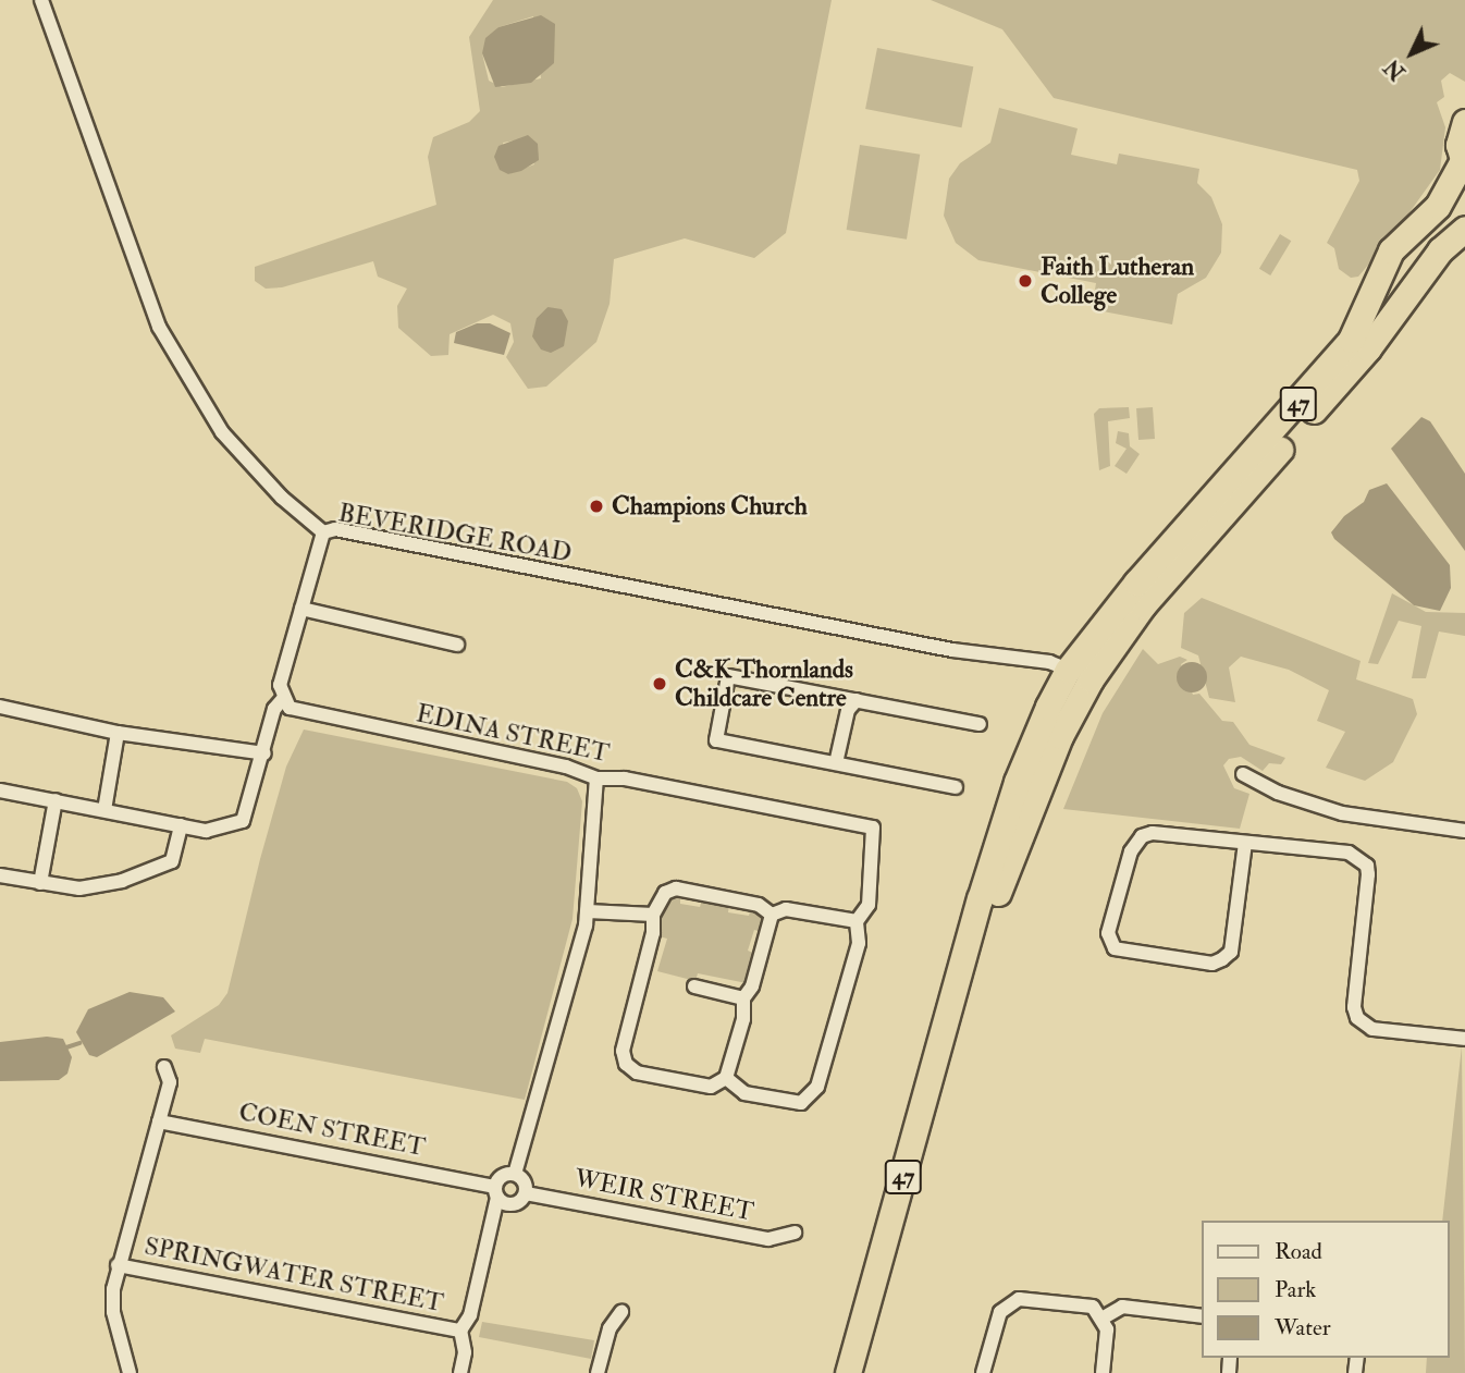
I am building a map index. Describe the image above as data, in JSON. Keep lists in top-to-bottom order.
{
  "streets": {
    "highway": ["47"],
    "street": [
      "BEVERIDGE ROAD",
      "EDINA STREET",
      "COEN STREET",
      "WEIR STREET",
      "SPRINGWATER STREET"
    ]
  },
  "crossings": [
    ["47", "BEVERIDGE ROAD"],
    ["COEN STREET", "WEIR STREET"]
  ],
  "places": ["Faith Lutheran College", "Champions Church", "C&K Thornlands Childcare Centre"],
  "legend": ["Road", "Park", "Water"],
  "north": "bottom left"
}
